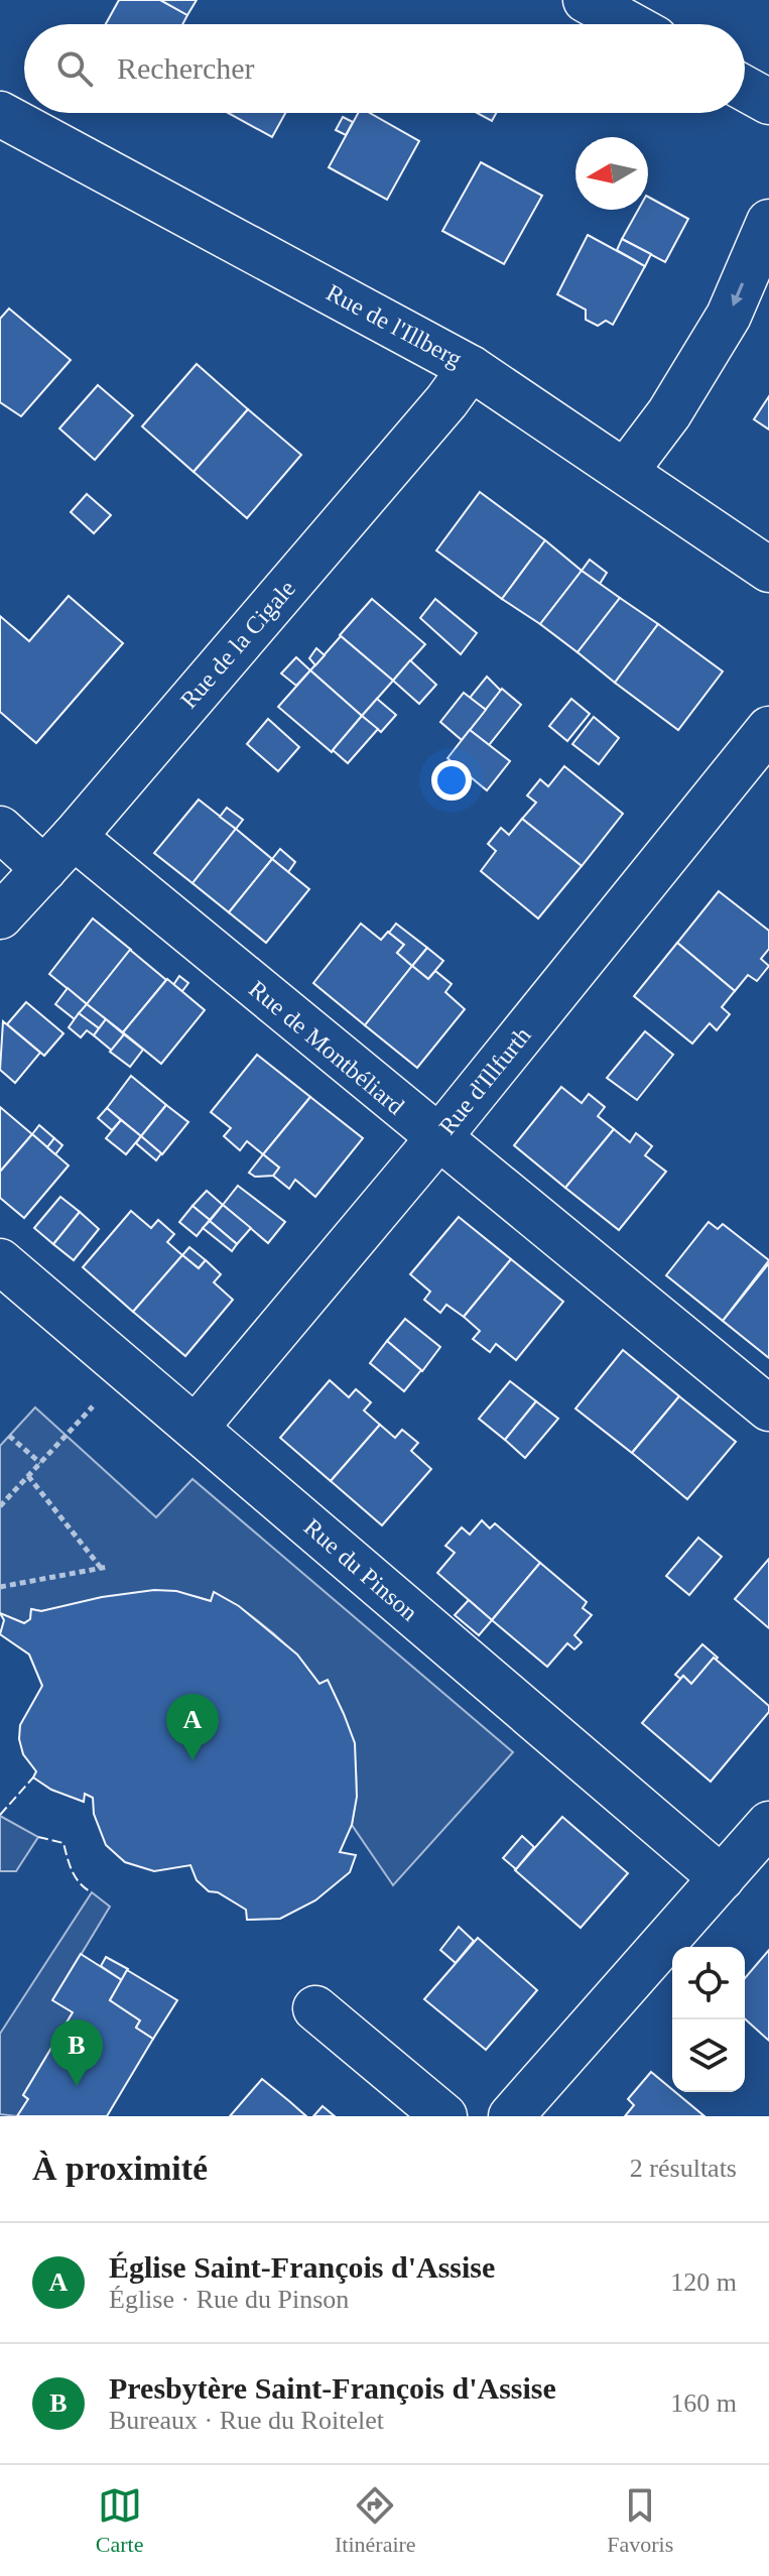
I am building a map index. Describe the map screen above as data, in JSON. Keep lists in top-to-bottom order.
{
  "streets": {
    "street": [
      "Rue de l'Illberg",
      "Rue de la Cigale",
      "Rue de Montbéliard",
      "Rue d'Illfurth",
      "Rue du Pinson"
    ]
  },
  "crossings": [
    ["Rue de l'Illberg", "Rue de la Cigale"],
    ["Rue de la Cigale", "Rue de Montbéliard"],
    ["Rue de Montbéliard", "Rue d'Illfurth"],
    ["Rue d'Illfurth", "Rue du Pinson"]
  ],
  "north": "left",
  "page": {
    "search": "Rechercher",
    "pins": ["A", "B"],
    "heading": ["À proximité", "2 résultats"],
    "list": [
      {
        "mark": "A",
        "name": "Église Saint-François d'Assise",
        "note": "Église · Rue du Pinson",
        "value": "120 m"
      },
      {
        "mark": "B",
        "name": "Presbytère Saint-François d'Assise",
        "note": "Bureaux · Rue du Roitelet",
        "value": "160 m"
      }
    ],
    "nav": ["Carte", "Itinéraire", "Favoris"]
  }
}
